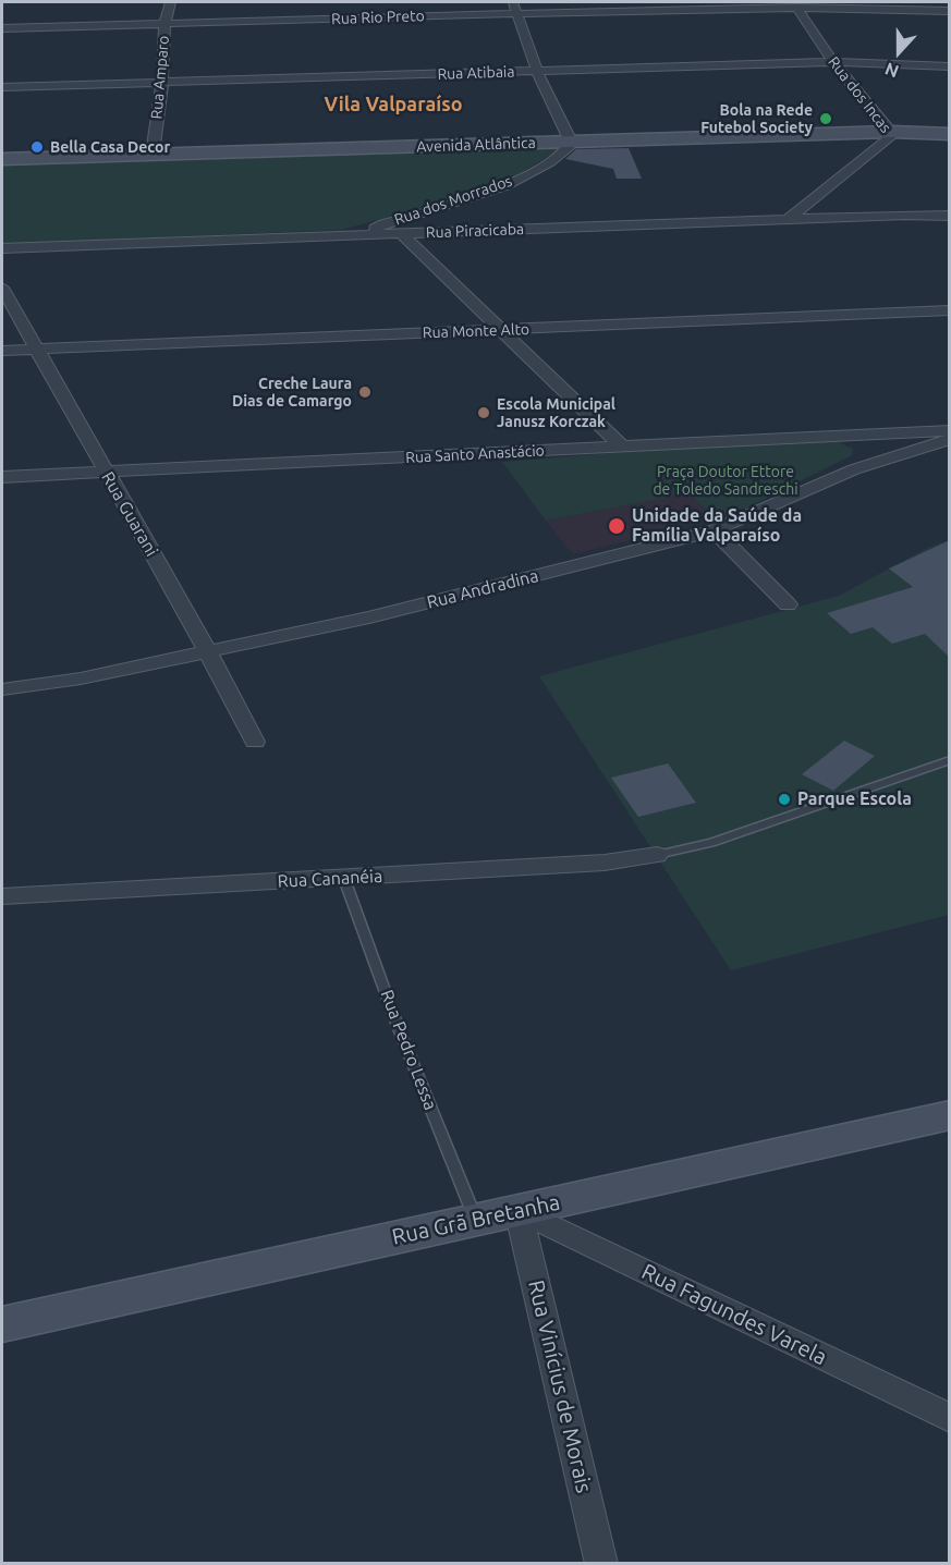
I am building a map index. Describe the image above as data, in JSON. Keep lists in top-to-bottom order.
{
  "streets": {
    "main road": ["Avenida Atlântica", "Rua Grã Bretanha"],
    "street": [
      "Rua Rio Preto",
      "Rua Atibaia",
      "Rua Amparo",
      "Rua dos Incas",
      "Rua dos Morrados",
      "Rua Piracicaba",
      "Rua Monte Alto",
      "Rua Santo Anastácio",
      "Rua Guarani",
      "Rua Andradina",
      "Rua Cananéia",
      "Rua Fagundes Varela",
      "Rua Vinícius de Morais"
    ],
    "lane": ["Rua Pedro Lessa"]
  },
  "crossings": [
    ["Rua Rio Preto", "Rua Amparo"],
    ["Rua Rio Preto", "Rua dos Incas"],
    ["Rua Atibaia", "Rua Amparo"],
    ["Rua Atibaia", "Rua dos Incas"],
    ["Rua Amparo", "Avenida Atlântica"],
    ["Rua dos Incas", "Avenida Atlântica"],
    ["Rua dos Incas", "Rua Piracicaba"],
    ["Avenida Atlântica", "Rua dos Morrados"],
    ["Rua dos Morrados", "Rua Piracicaba"],
    ["Rua Monte Alto", "Rua Guarani"],
    ["Rua Santo Anastácio", "Rua Guarani"],
    ["Rua Guarani", "Rua Andradina"],
    ["Rua Cananéia", "Rua Pedro Lessa"],
    ["Rua Pedro Lessa", "Rua Grã Bretanha"],
    ["Rua Grã Bretanha", "Rua Fagundes Varela"],
    ["Rua Grã Bretanha", "Rua Vinícius de Morais"],
    ["Rua Fagundes Varela", "Rua Vinícius de Morais"]
  ],
  "districts": ["Vila Valparaíso"],
  "parks": ["Praça Doutor Ettore de Toledo Sandreschi"],
  "places": [
    "Bola na Rede Futebol Society",
    "Bella Casa Decor",
    "Creche Laura Dias de Camargo",
    "Escola Municipal Janusz Korczak",
    "Unidade da Saúde da Família Valparaíso",
    "Parque Escola"
  ],
  "north": "bottom"
}
